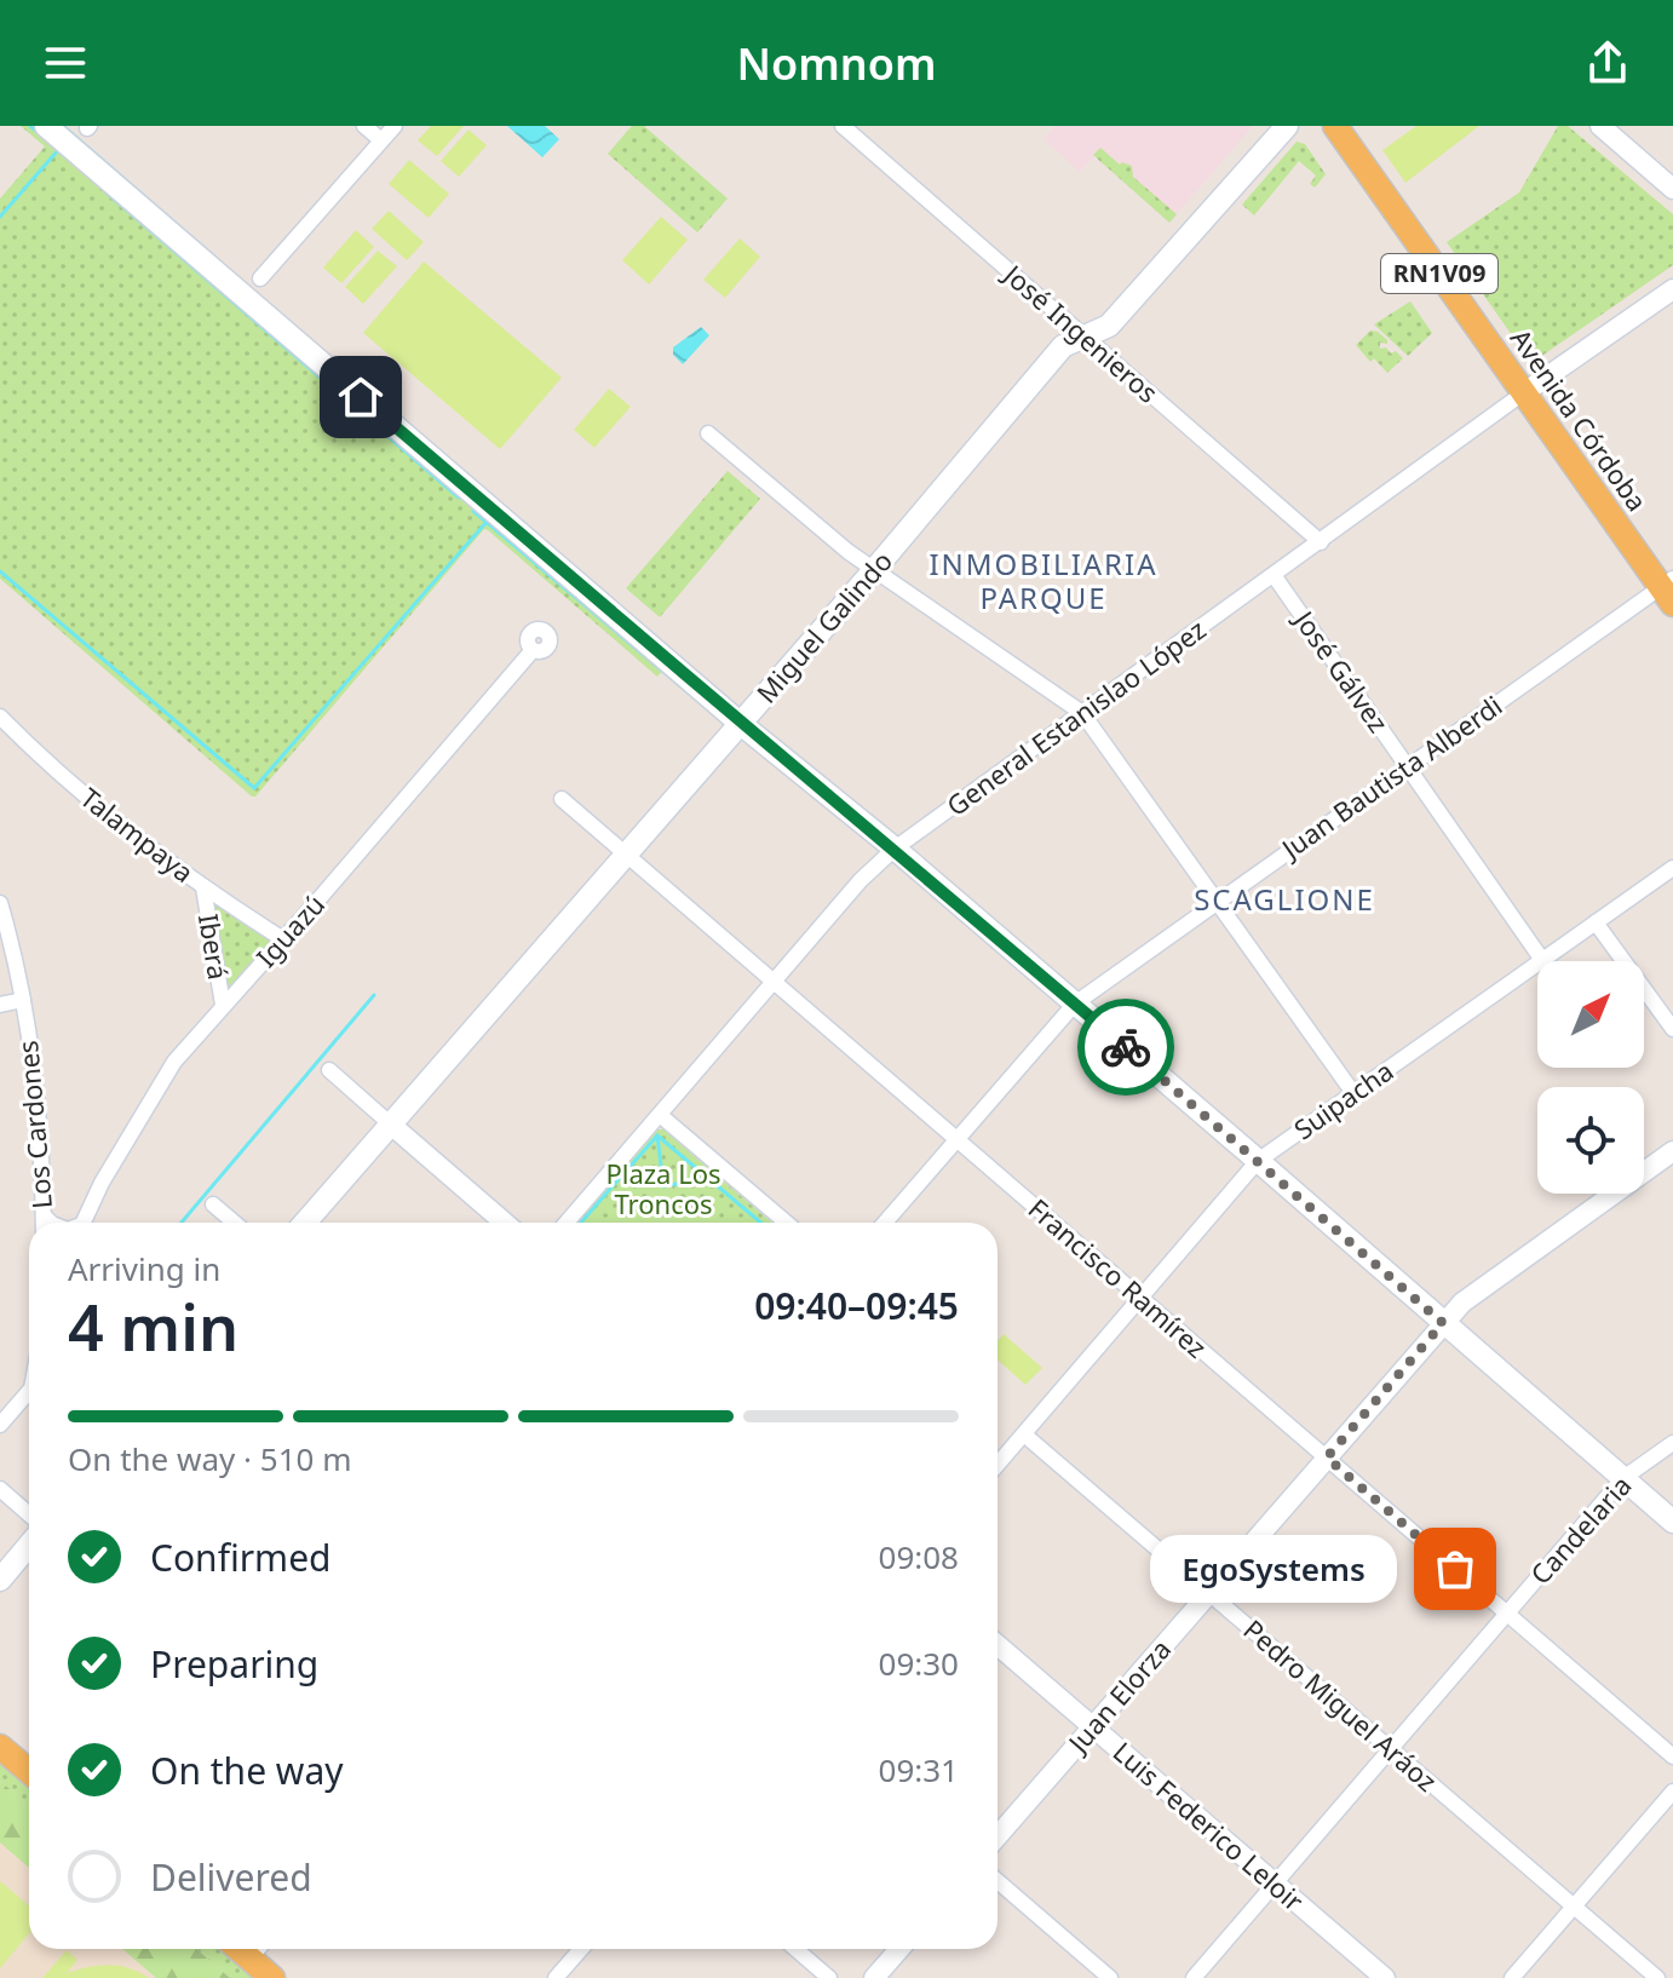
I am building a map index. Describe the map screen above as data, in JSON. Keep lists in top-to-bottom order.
{
  "streets": {
    "main road": ["RN1V09", "Avenida Córdoba", "Miguel Galindo"],
    "street": [
      "José Ingenieros",
      "José Gálvez",
      "General Estanislao López",
      "Juan Bautista Alberdi",
      "Talampaya",
      "Iguazú",
      "Iberá",
      "Suipacha",
      "Los Cardones",
      "Francisco Ramírez",
      "Candelaria",
      "Juan Elorza",
      "Pedro Miguel Aráoz",
      "Luis Federico Leloir"
    ]
  },
  "crossings": [
    ["José Ingenieros", "Miguel Galindo"],
    ["José Ingenieros", "General Estanislao López"],
    ["Avenida Córdoba", "General Estanislao López"],
    ["Avenida Córdoba", "Juan Bautista Alberdi"],
    ["Miguel Galindo", "Francisco Ramírez"],
    ["José Gálvez", "General Estanislao López"],
    ["José Gálvez", "Juan Bautista Alberdi"],
    ["José Gálvez", "Suipacha"],
    ["General Estanislao López", "Francisco Ramírez"],
    ["Juan Bautista Alberdi", "Francisco Ramírez"],
    ["Talampaya", "Iguazú"],
    ["Talampaya", "Iberá"],
    ["Iguazú", "Iberá"],
    ["Suipacha", "Francisco Ramírez"],
    ["Suipacha", "Pedro Miguel Aráoz"],
    ["Francisco Ramírez", "Candelaria"],
    ["Francisco Ramírez", "Juan Elorza"],
    ["Candelaria", "Pedro Miguel Aráoz"],
    ["Candelaria", "Luis Federico Leloir"],
    ["Juan Elorza", "Pedro Miguel Aráoz"],
    ["Juan Elorza", "Luis Federico Leloir"]
  ],
  "districts": ["INMOBILIARIA PARQUE", "SCAGLIONE"],
  "parks": ["Plaza Los Troncos"],
  "places": ["EgoSystems"],
  "north": "top right",
  "page": {
    "header": "Nomnom",
    "heading": ["4 min", "Arriving in", "09:40–09:45"],
    "bar": "On the way · 510 m",
    "list": [
      ["Confirmed", "09:08"],
      ["Preparing", "09:30"],
      ["On the way", "09:31"],
      "Delivered"
    ],
    "bubble": "EgoSystems"
  }
}
